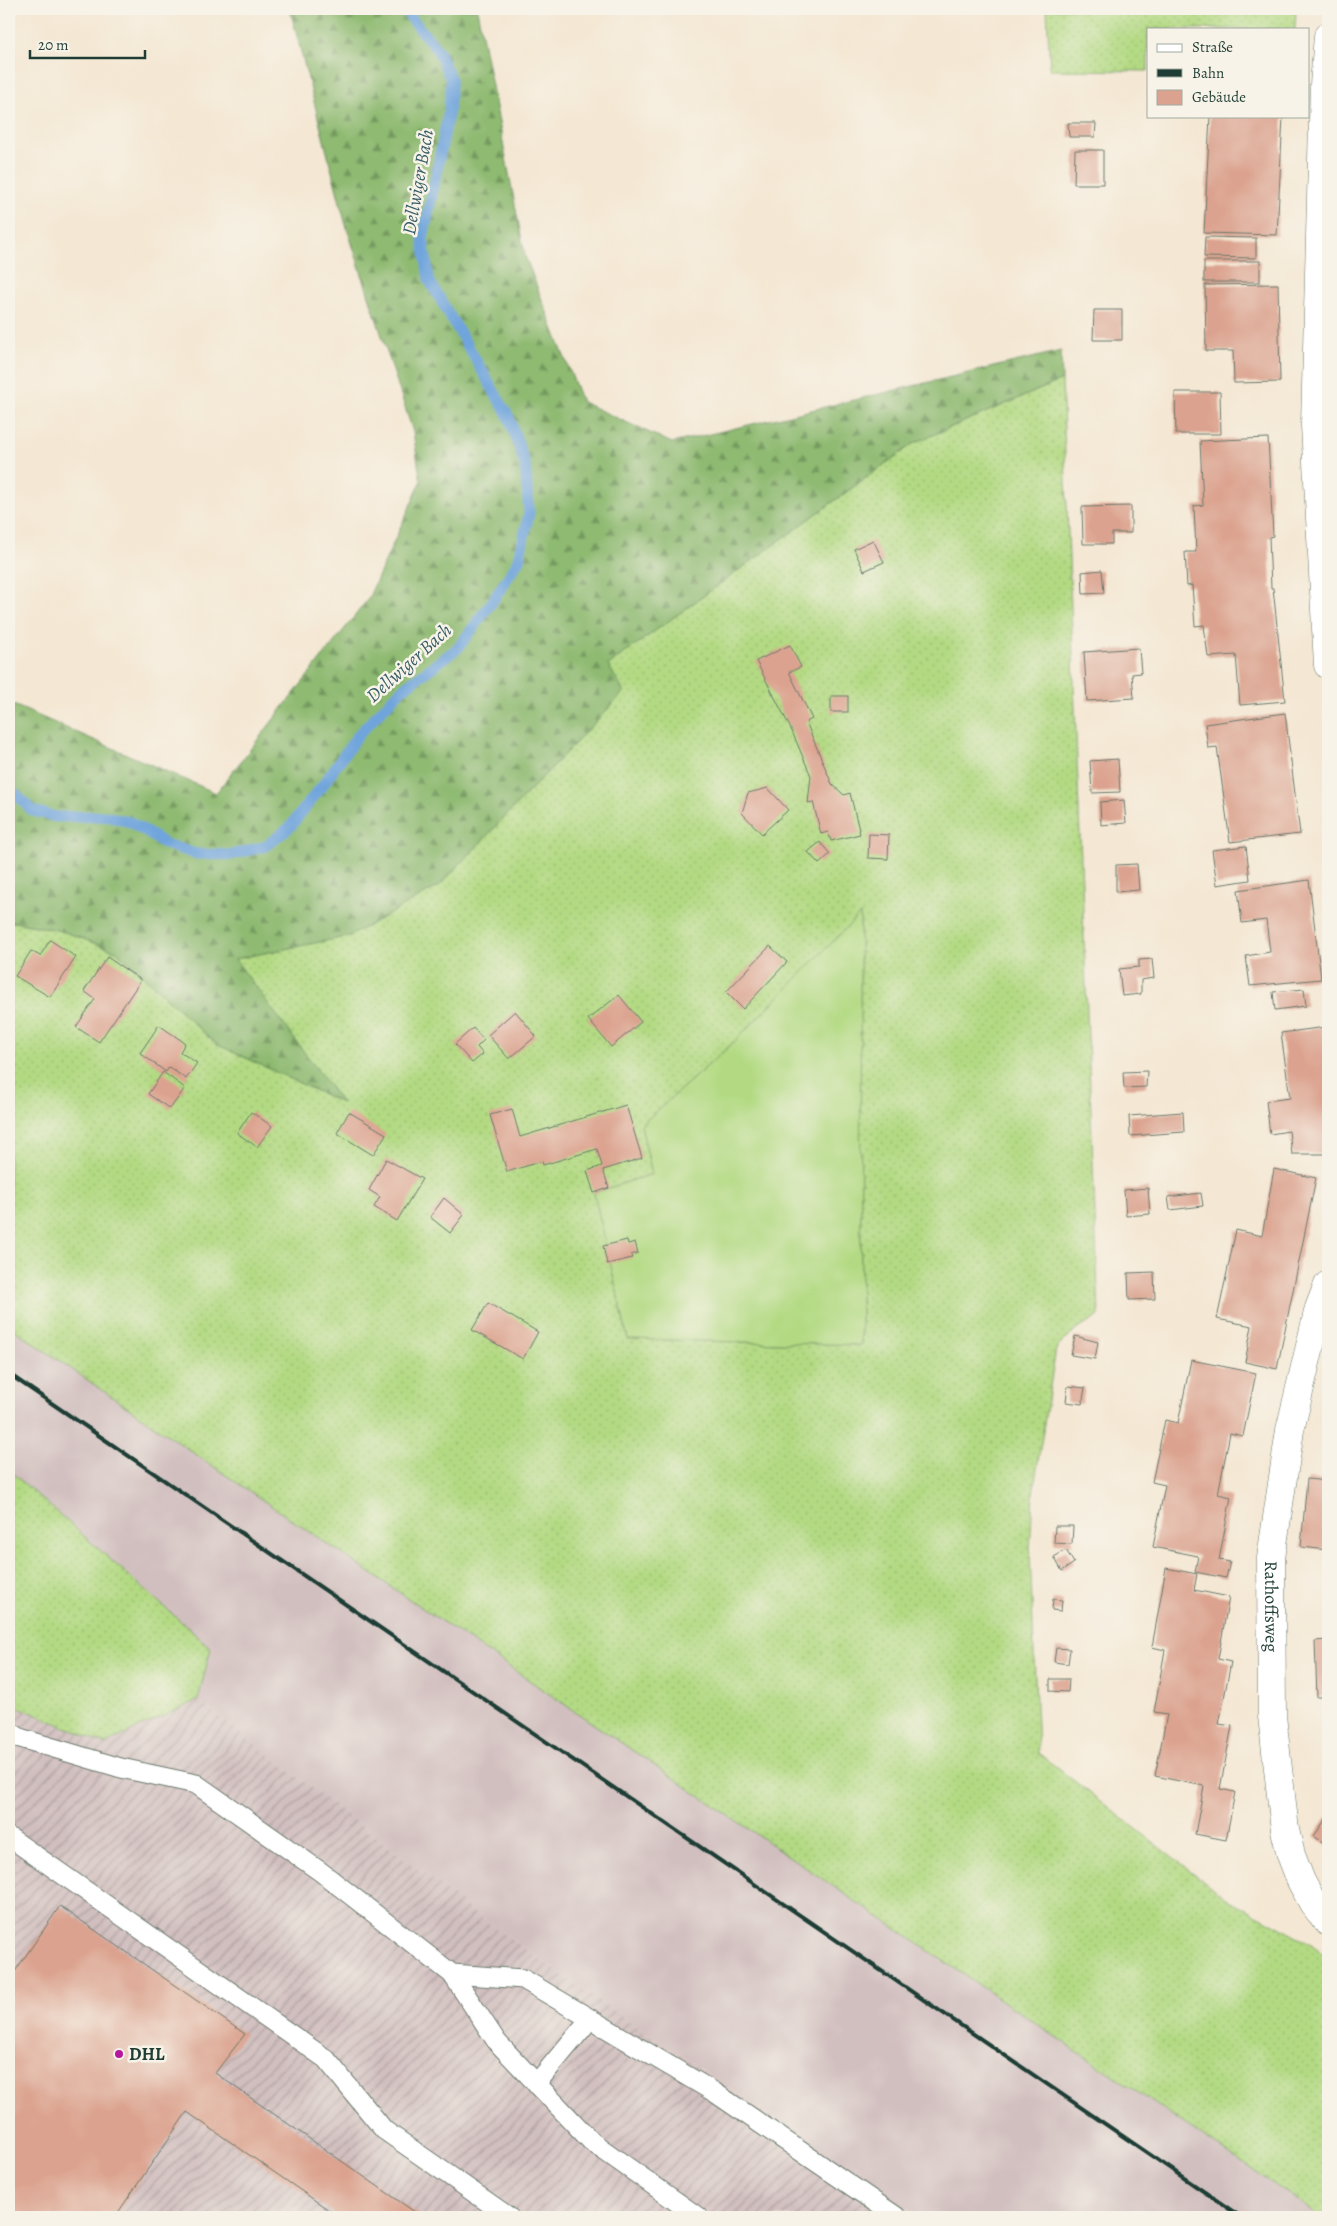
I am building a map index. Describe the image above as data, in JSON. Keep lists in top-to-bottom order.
{
  "streets": {
    "street": ["Rathoffsweg"]
  },
  "water": ["Dellwiger Bach"],
  "places": ["DHL"],
  "legend": ["Straße", "Bahn", "Gebäude"],
  "scale_bar": "20 m"
}
